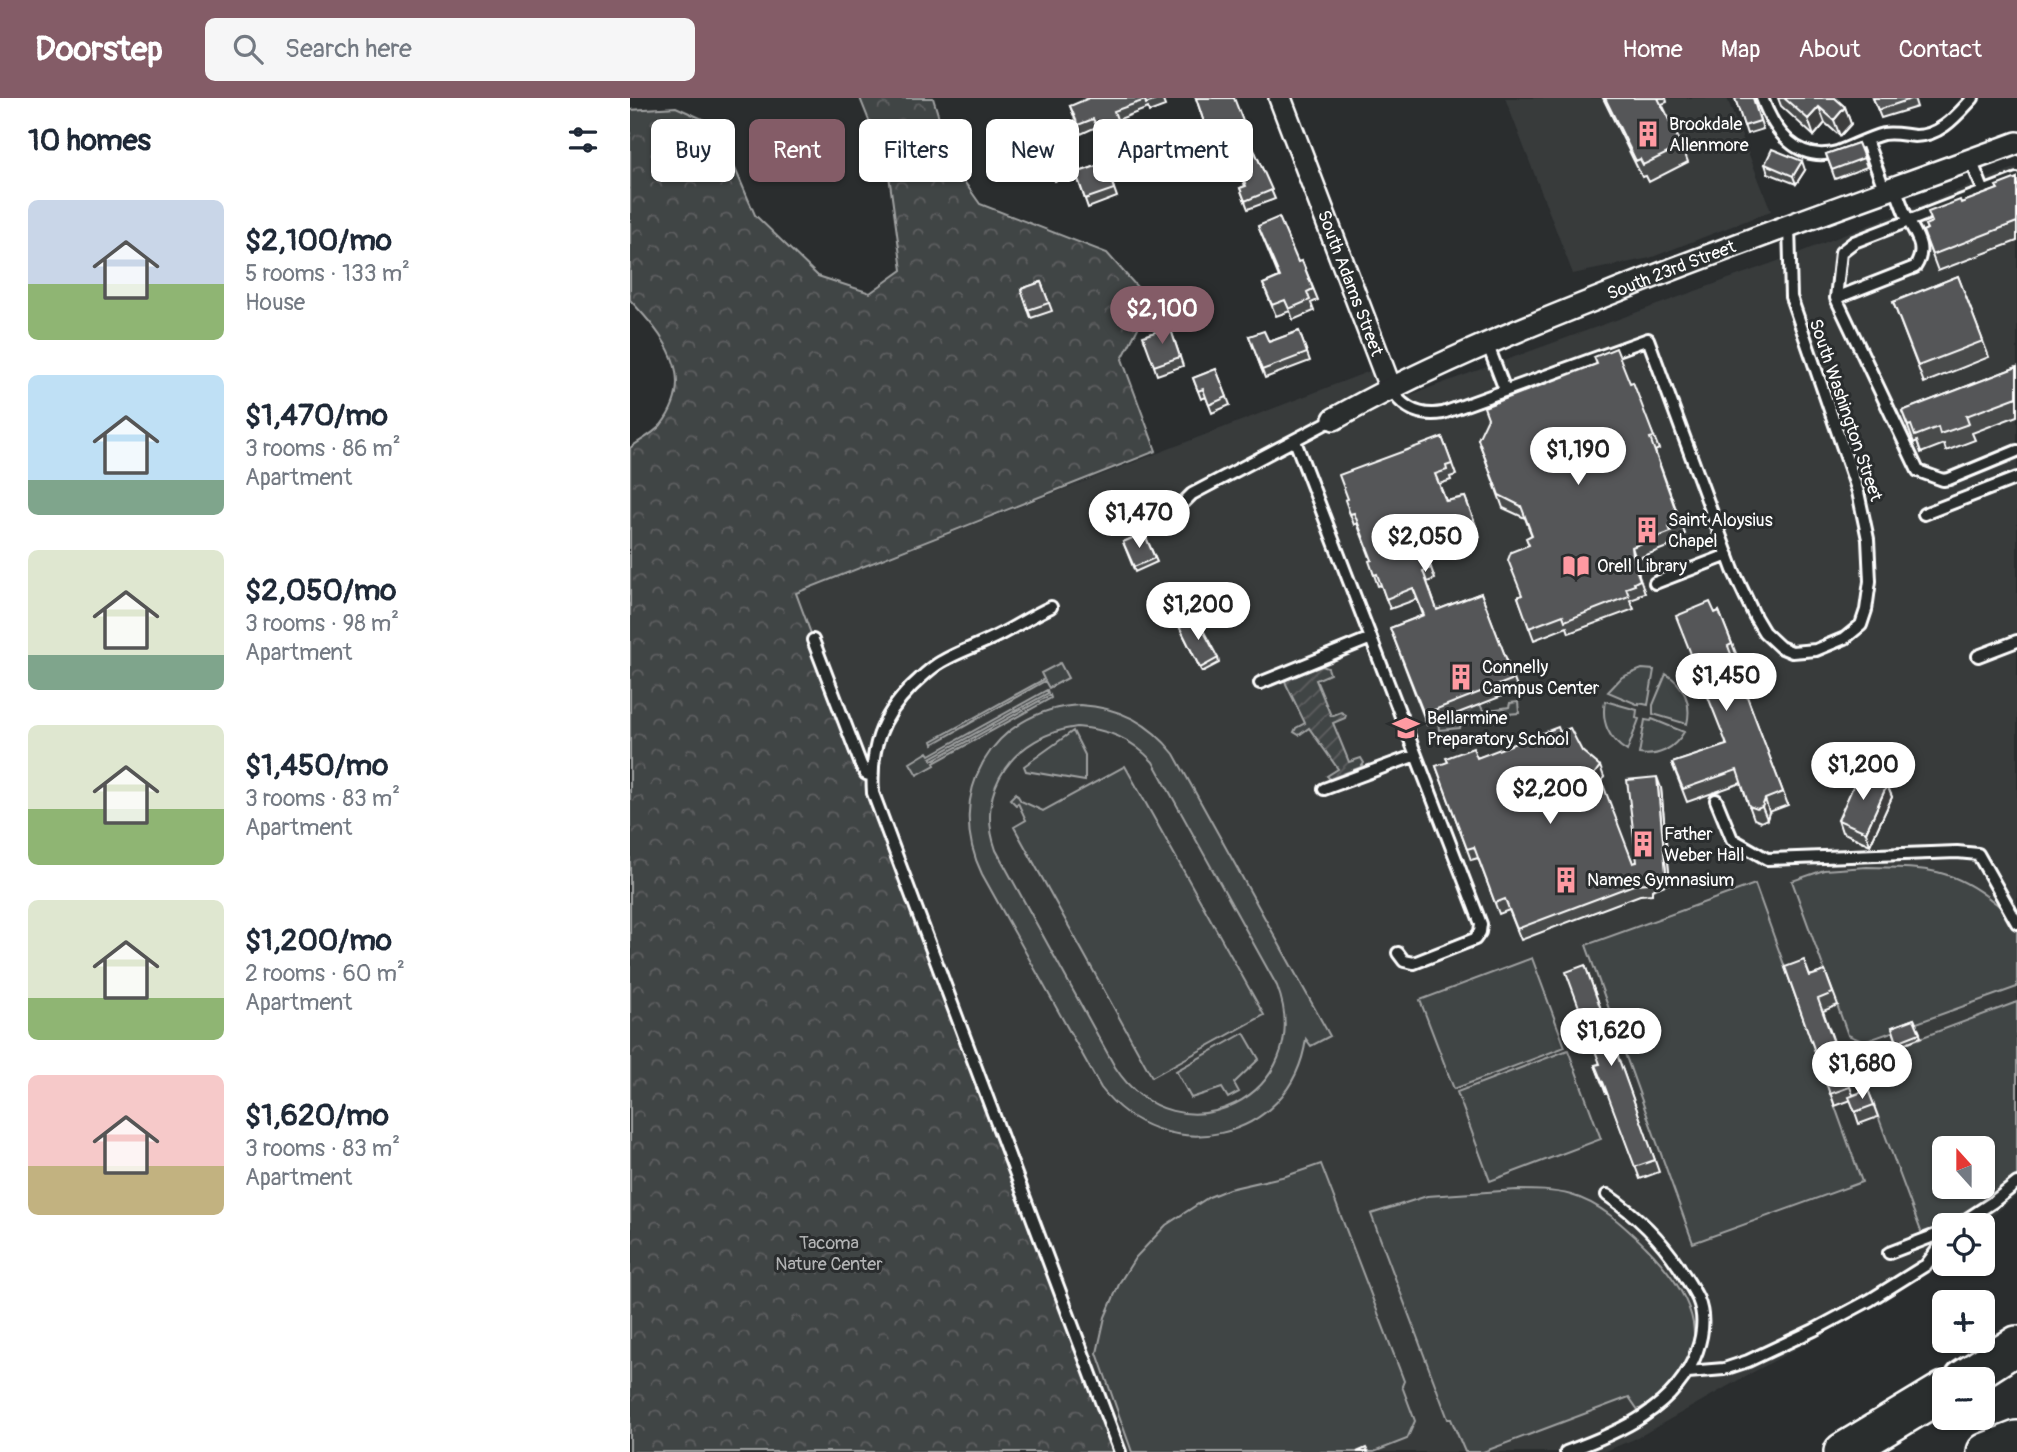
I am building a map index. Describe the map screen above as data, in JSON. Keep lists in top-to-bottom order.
{
  "streets": {
    "street": ["South 23rd Street", "South Adams Street"],
    "lane": ["South Washington Street"]
  },
  "crossings": [
    ["South 23rd Street", "South Adams Street"],
    ["South 23rd Street", "South Washington Street"]
  ],
  "parks": ["Tacoma Nature Center"],
  "places": {
    "building": [
      "Brookdale Allenmore",
      "Saint Aloysius Chapel",
      "Connelly Campus Center",
      "Father Weber Hall",
      "Names Gymnasium"
    ],
    "library": ["Orell Library"],
    "school or university": ["Bellarmine Preparatory School"]
  },
  "north": "top",
  "page": {
    "header": "Doorstep",
    "search": "Search here",
    "nav": [
      "Home",
      "Map",
      "About",
      "Contact"
    ],
    "heading": "10 homes",
    "chip": [
      "Buy",
      "Rent",
      "Filters",
      "New",
      "Apartment"
    ],
    "list": [
      {
        "name": "$2,100/mo",
        "note": "5 rooms · 133 m² · House"
      },
      {
        "name": "$1,470/mo",
        "note": "3 rooms · 86 m² · Apartment"
      },
      {
        "name": "$2,050/mo",
        "note": "3 rooms · 98 m² · Apartment"
      },
      {
        "name": "$1,450/mo",
        "note": "3 rooms · 83 m² · Apartment"
      },
      {
        "name": "$1,200/mo",
        "note": "2 rooms · 60 m² · Apartment"
      },
      {
        "name": "$1,620/mo",
        "note": "3 rooms · 83 m² · Apartment"
      }
    ],
    "price": [
      "$2,100",
      "$1,190",
      "$1,470",
      "$2,050",
      "$1,200",
      "$1,450",
      "$1,200",
      "$2,200",
      "$1,620",
      "$1,680"
    ],
    "map_buttons": ["+", "−"]
  }
}
